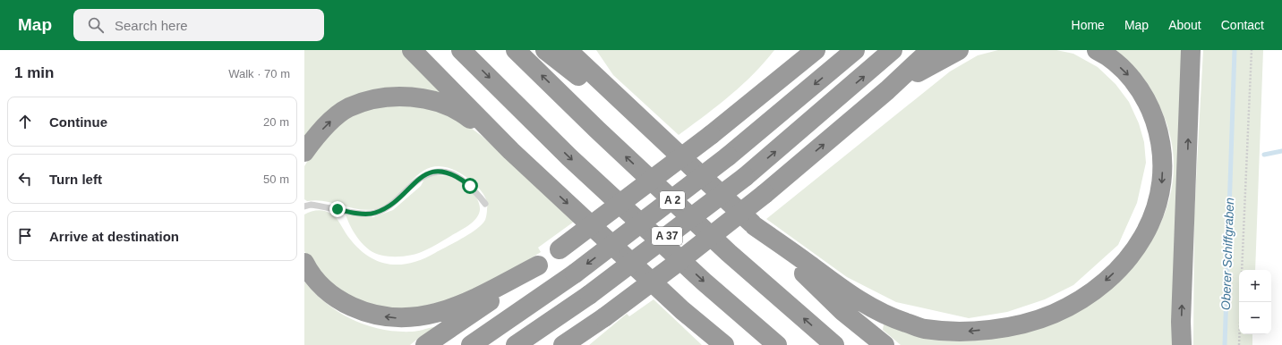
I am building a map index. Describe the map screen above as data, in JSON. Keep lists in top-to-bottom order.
{
  "streets": {
    "highway": ["A 2", "A 37"]
  },
  "water": ["Oberer Schiffgraben"],
  "page": {
    "header": "Map",
    "search": "Search here",
    "nav": [
      "Home",
      "Map",
      "About",
      "Contact"
    ],
    "heading": ["1 min", "Walk · 70 m"],
    "list": [
      ["Continue", "20 m"],
      ["Turn left", "50 m"],
      "Arrive at destination"
    ],
    "map_buttons": ["+", "−"]
  }
}
